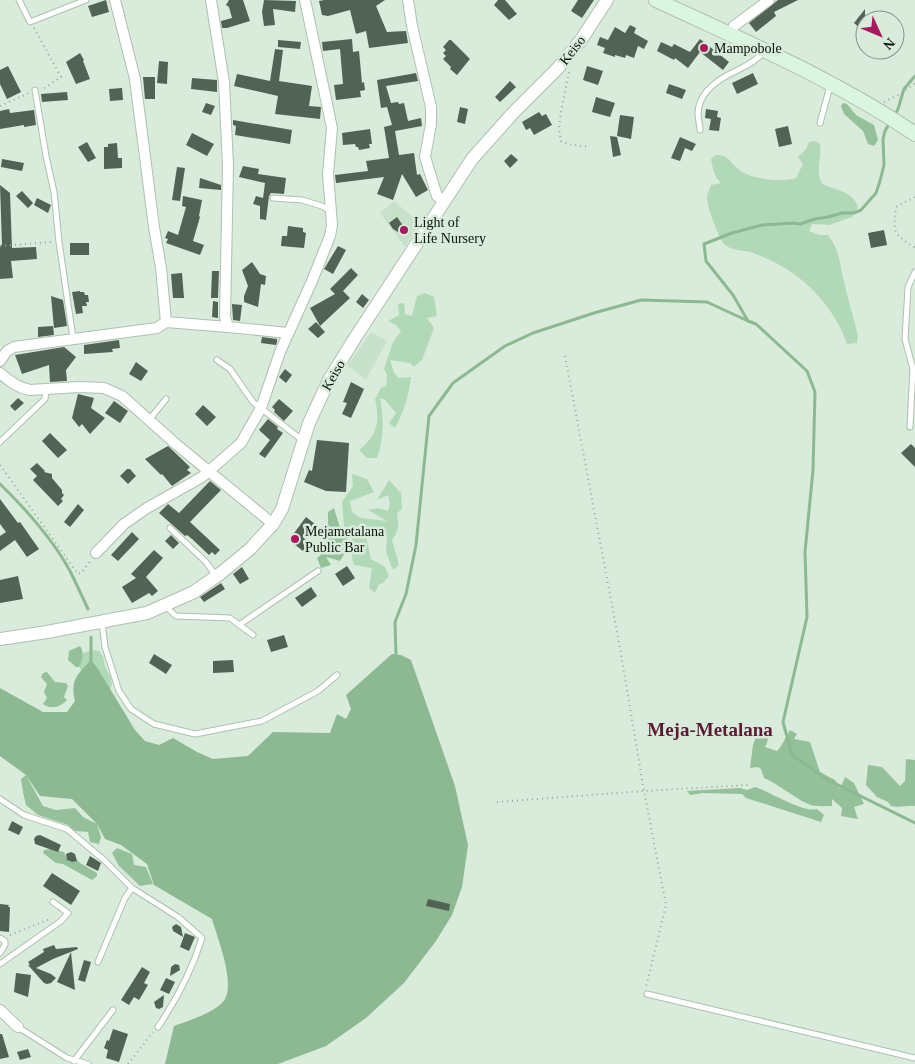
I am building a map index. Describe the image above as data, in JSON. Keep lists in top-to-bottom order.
{
  "streets": {
    "street": ["Keiso"]
  },
  "districts": ["Meja-Metalana"],
  "places": ["Mampobole", "Light of Life Nursery", "Mejametalana Public Bar"],
  "north": "bottom right"
}
